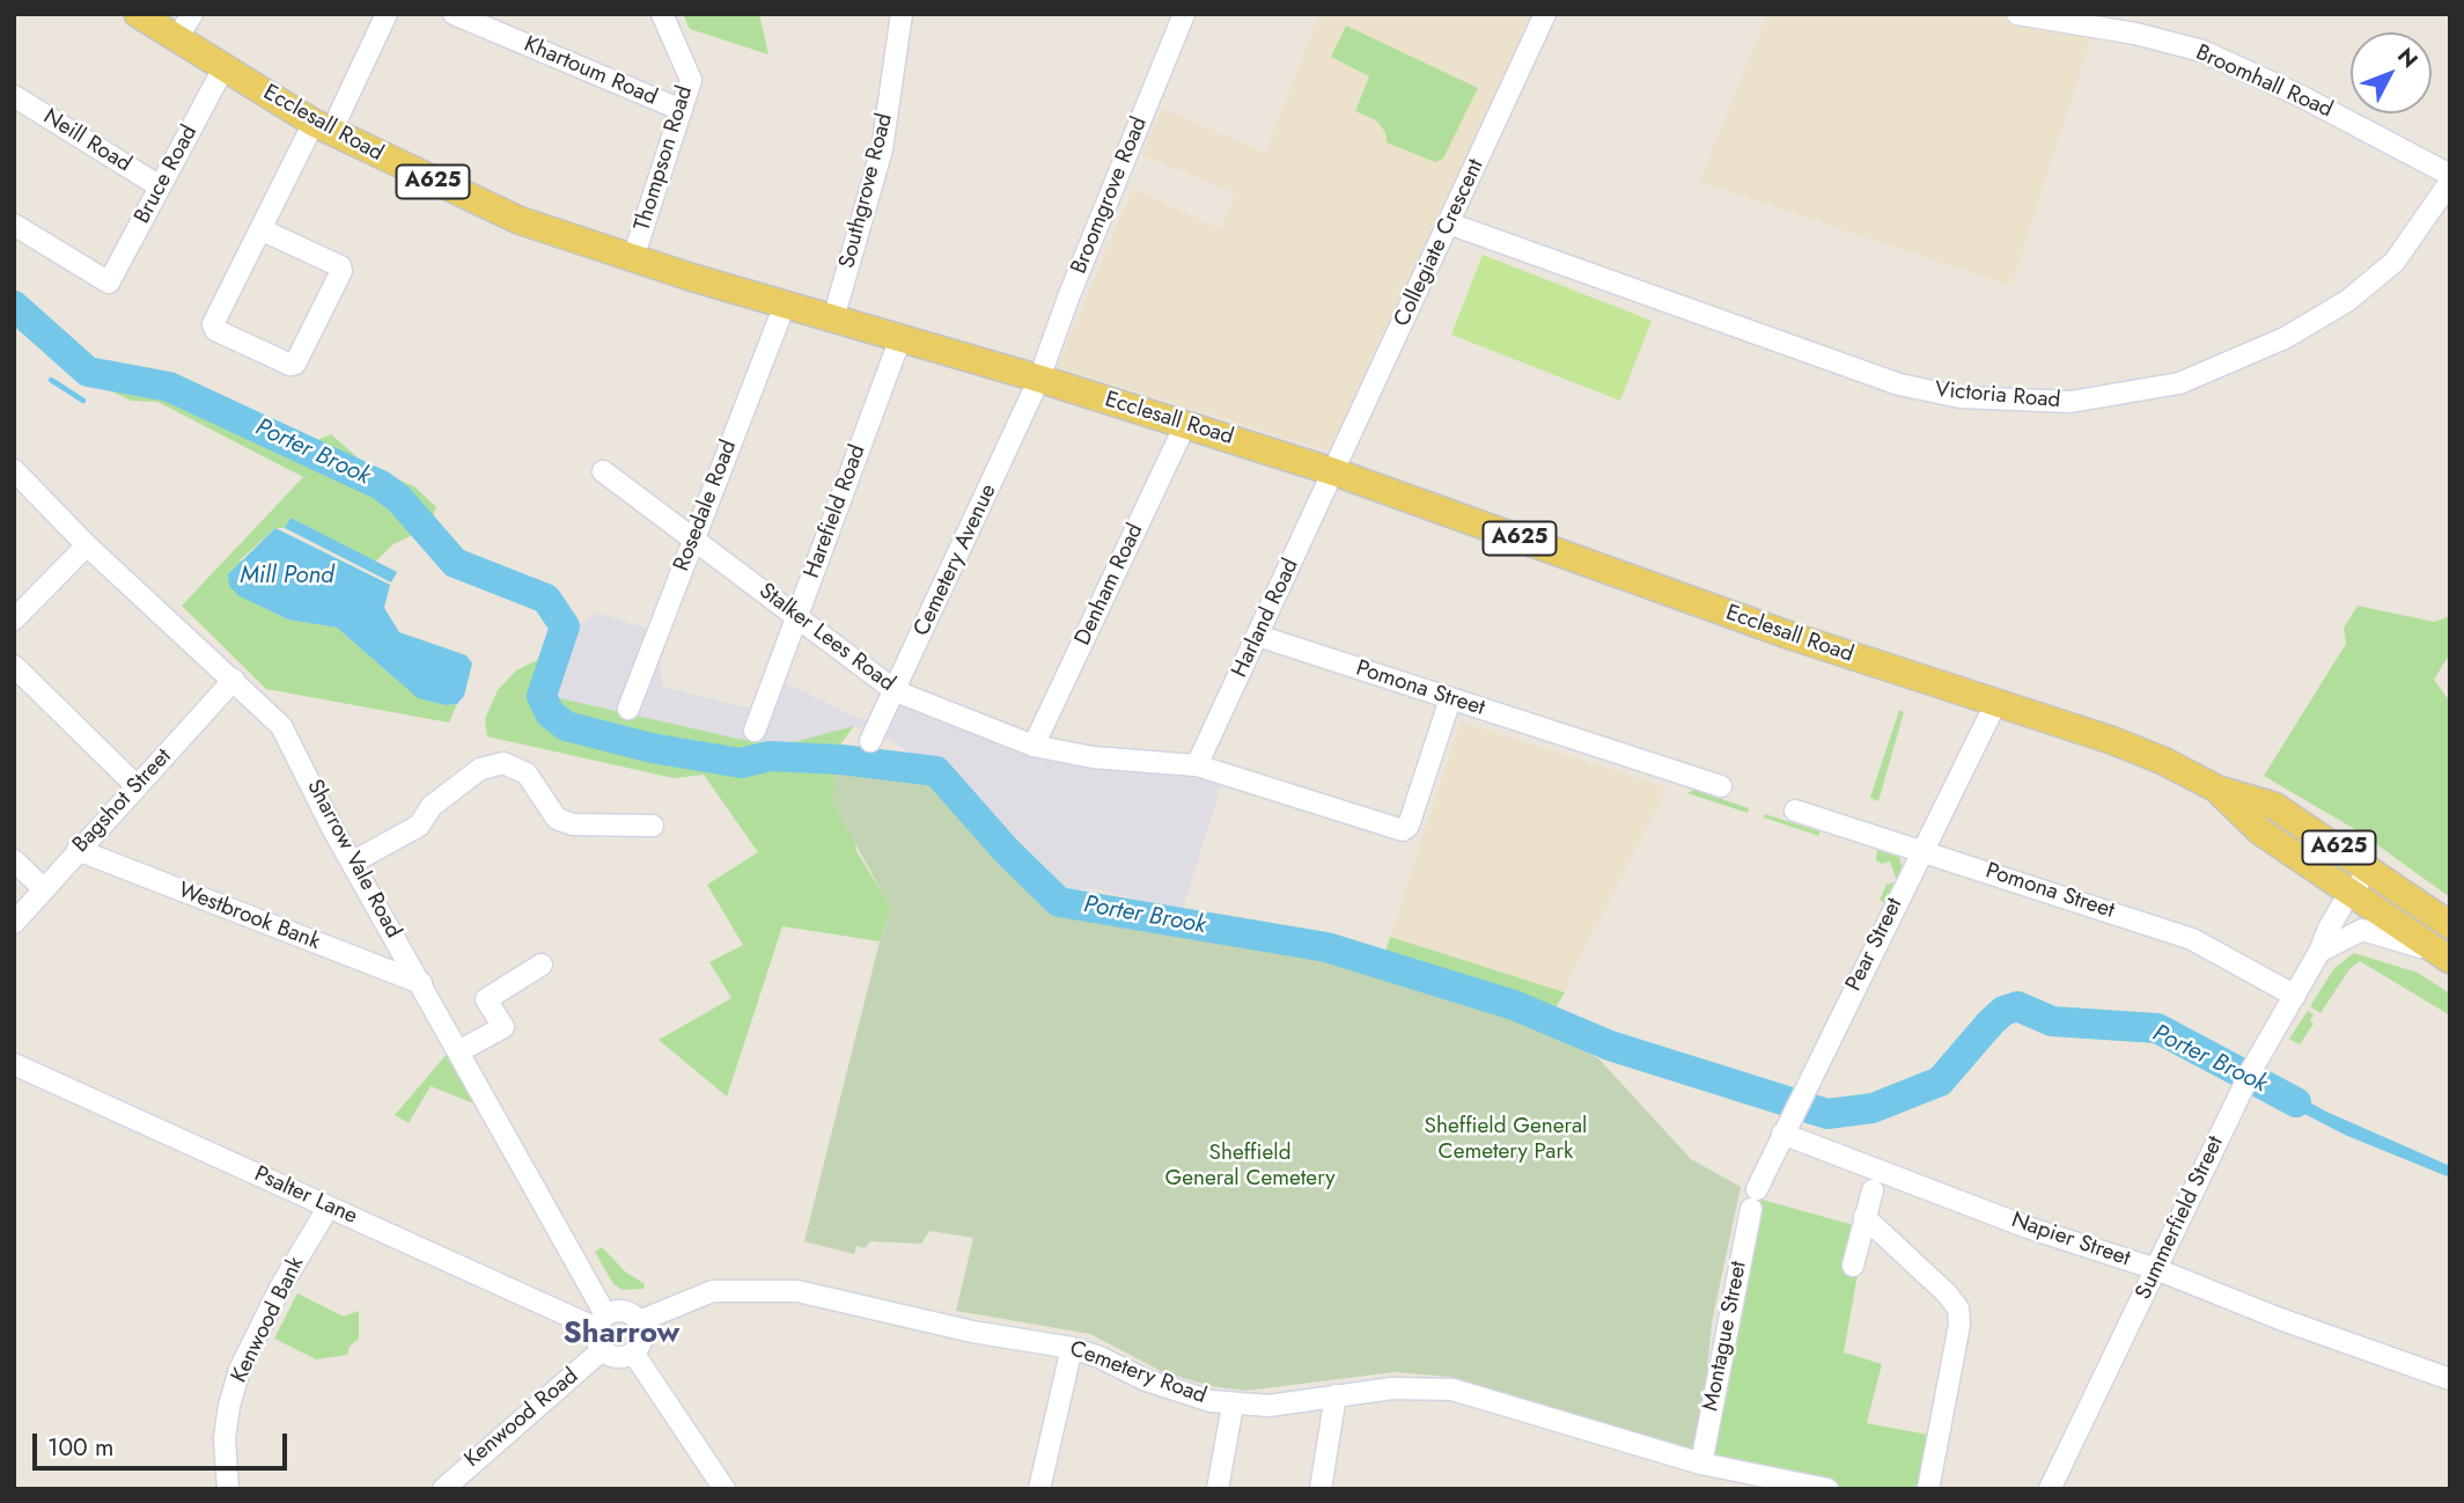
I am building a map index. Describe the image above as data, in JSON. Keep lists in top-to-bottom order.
{
  "streets": {
    "main road": ["Ecclesall Road", "A625"],
    "street": [
      "Khartoum Road",
      "Broomhall Road",
      "Neill Road",
      "Thompson Road",
      "Bruce Road",
      "Southgrove Road",
      "Broomgrove Road",
      "Collegiate Crescent",
      "Victoria Road",
      "Rosedale Road",
      "Harefield Road",
      "Cemetery Avenue",
      "Denham Road",
      "Harland Road",
      "Stalker Lees Road",
      "Pomona Street",
      "Bagshot Street",
      "Sharrow Vale Road",
      "Westbrook Bank",
      "Pear Street",
      "Psalter Lane",
      "Summerfield Street",
      "Napier Street",
      "Kenwood Bank",
      "Montague Street",
      "Cemetery Road",
      "Kenwood Road"
    ]
  },
  "crossings": [
    ["Khartoum Road", "Thompson Road"],
    ["Ecclesall Road", "Thompson Road"],
    ["Ecclesall Road", "Bruce Road"],
    ["Ecclesall Road", "Southgrove Road"],
    ["Ecclesall Road", "Broomgrove Road"],
    ["Ecclesall Road", "Collegiate Crescent"],
    ["Ecclesall Road", "Rosedale Road"],
    ["Ecclesall Road", "Harefield Road"],
    ["Ecclesall Road", "Cemetery Avenue"],
    ["Ecclesall Road", "Denham Road"],
    ["Ecclesall Road", "Harland Road"],
    ["Ecclesall Road", "Pear Street"],
    ["Ecclesall Road", "Summerfield Street"],
    ["Neill Road", "Bruce Road"],
    ["Broomgrove Road", "Cemetery Avenue"],
    ["Collegiate Crescent", "Victoria Road"],
    ["Collegiate Crescent", "Harland Road"],
    ["Rosedale Road", "Stalker Lees Road"],
    ["Harefield Road", "Stalker Lees Road"],
    ["Cemetery Avenue", "Stalker Lees Road"],
    ["Denham Road", "Stalker Lees Road"],
    ["Harland Road", "Stalker Lees Road"],
    ["Harland Road", "Pomona Street"],
    ["Stalker Lees Road", "Pomona Street"],
    ["Pomona Street", "Pear Street"],
    ["Pomona Street", "Summerfield Street"],
    ["Bagshot Street", "Sharrow Vale Road"],
    ["Bagshot Street", "Westbrook Bank"],
    ["Sharrow Vale Road", "Westbrook Bank"],
    ["Sharrow Vale Road", "Psalter Lane"],
    ["Sharrow Vale Road", "Cemetery Road"],
    ["Sharrow Vale Road", "Kenwood Road"],
    ["Pear Street", "Napier Street"],
    ["Pear Street", "Montague Street"],
    ["Psalter Lane", "Kenwood Bank"],
    ["Psalter Lane", "Cemetery Road"],
    ["Psalter Lane", "Kenwood Road"],
    ["Summerfield Street", "Napier Street"],
    ["Montague Street", "Cemetery Road"],
    ["Cemetery Road", "Kenwood Road"]
  ],
  "districts": ["Sharrow"],
  "water": ["Porter Brook", "Mill Pond"],
  "parks": ["Sheffield General Cemetery Park", "Sheffield General Cemetery"],
  "scale_bar": "100 m",
  "north": "top right"
}
